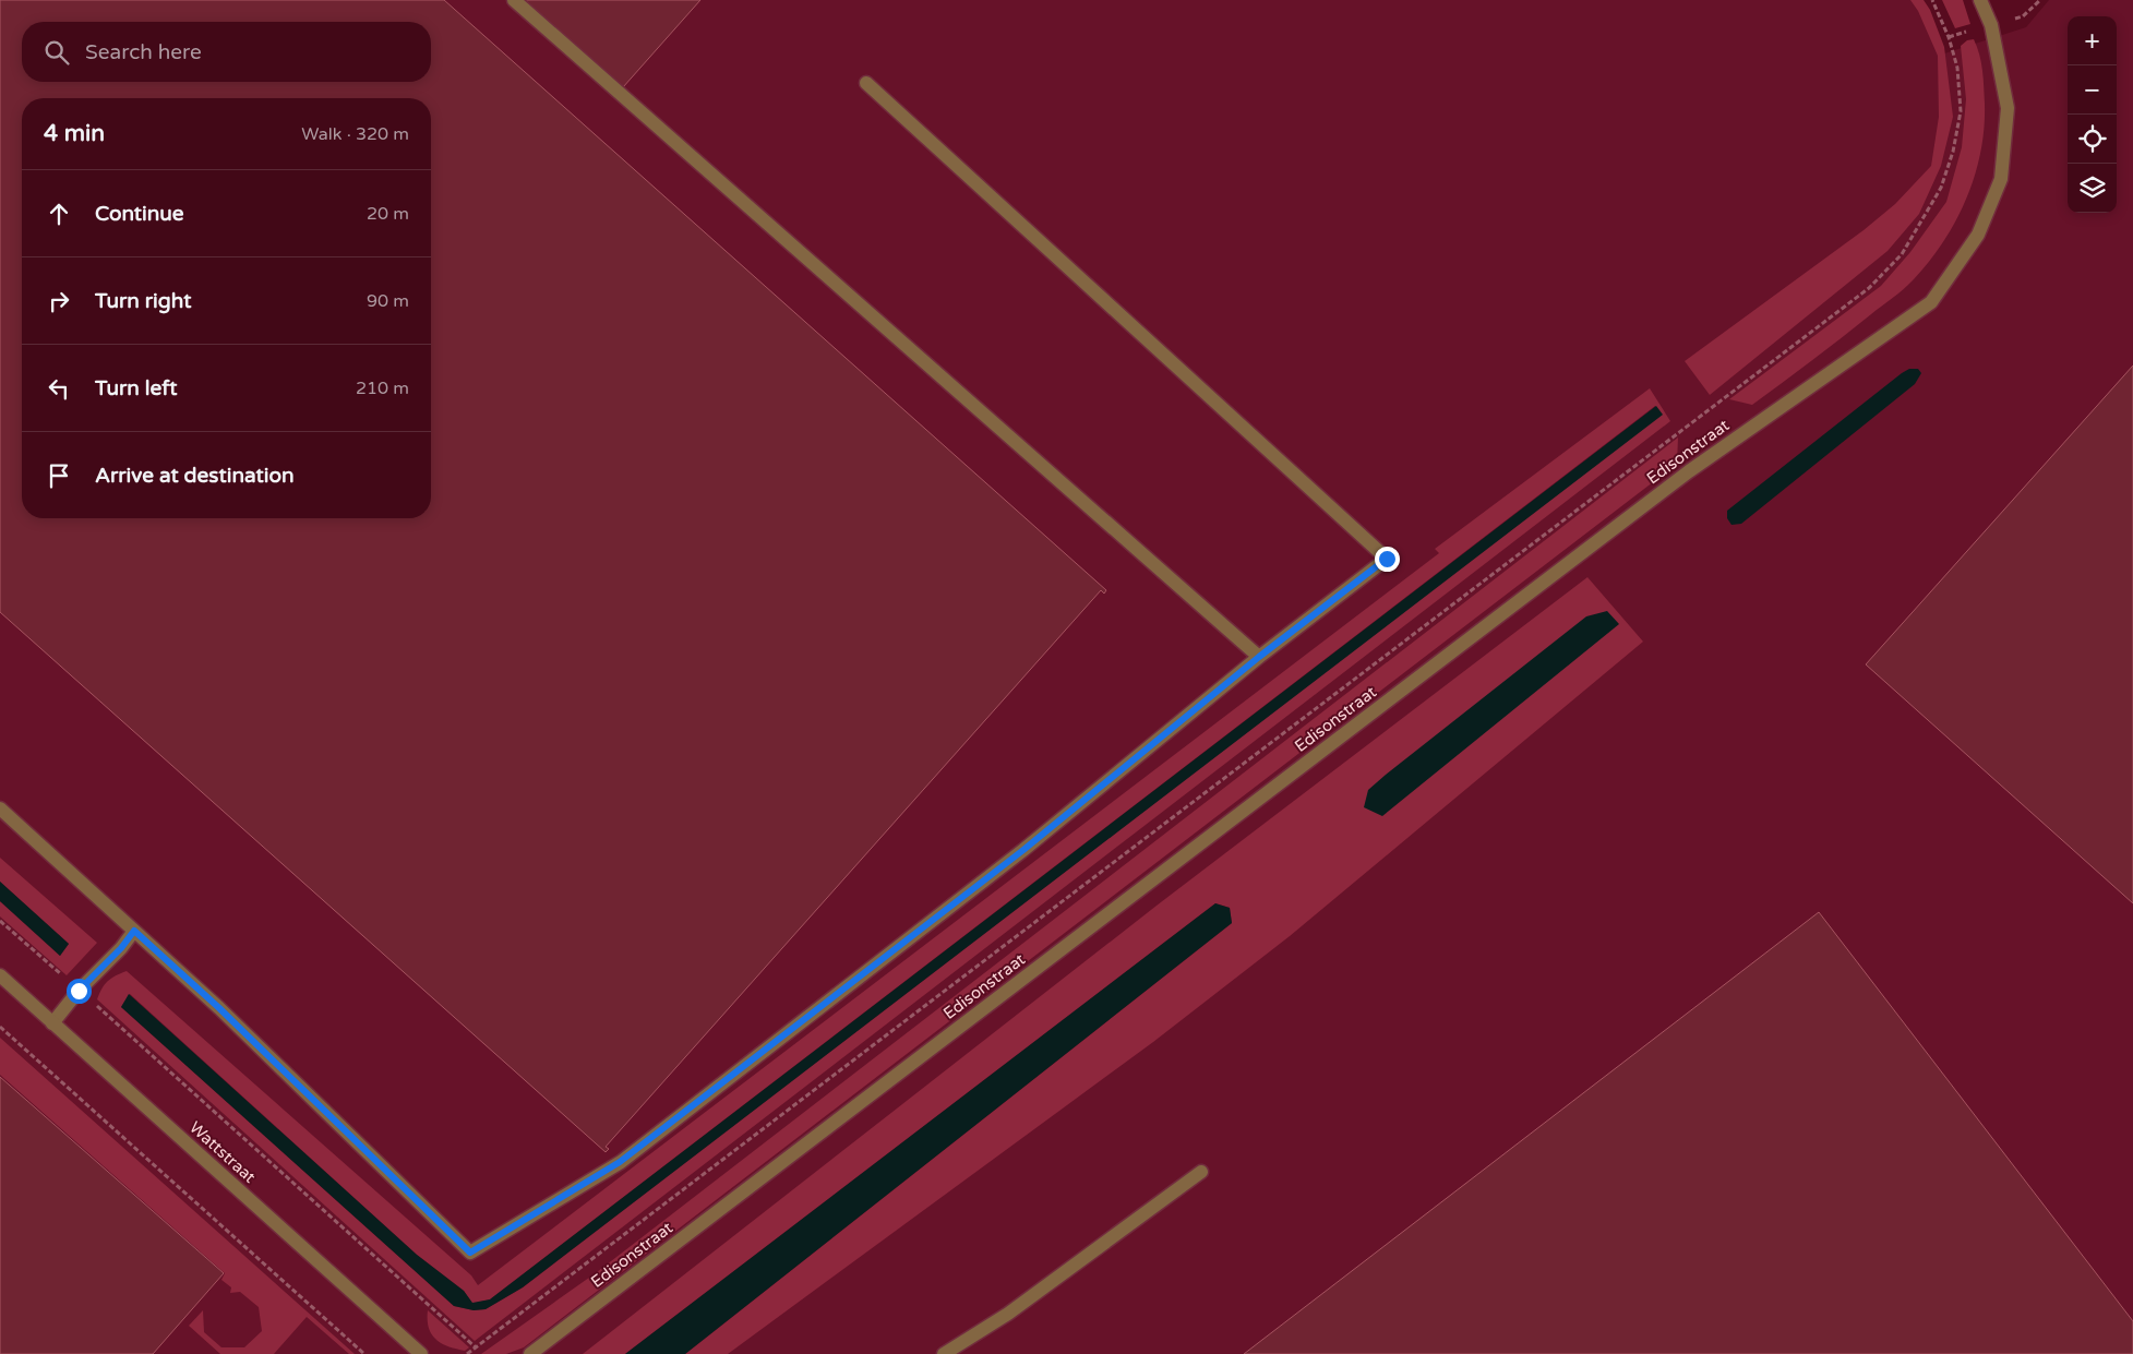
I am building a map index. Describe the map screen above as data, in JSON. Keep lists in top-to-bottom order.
{
  "streets": {
    "street": ["Edisonstraat", "Wattstraat"]
  },
  "page": {
    "map_buttons": ["+", "−"],
    "search": "Search here",
    "heading": ["4 min", "Walk · 320 m"],
    "list": [
      ["Continue", "20 m"],
      ["Turn right", "90 m"],
      ["Turn left", "210 m"],
      "Arrive at destination"
    ]
  }
}
